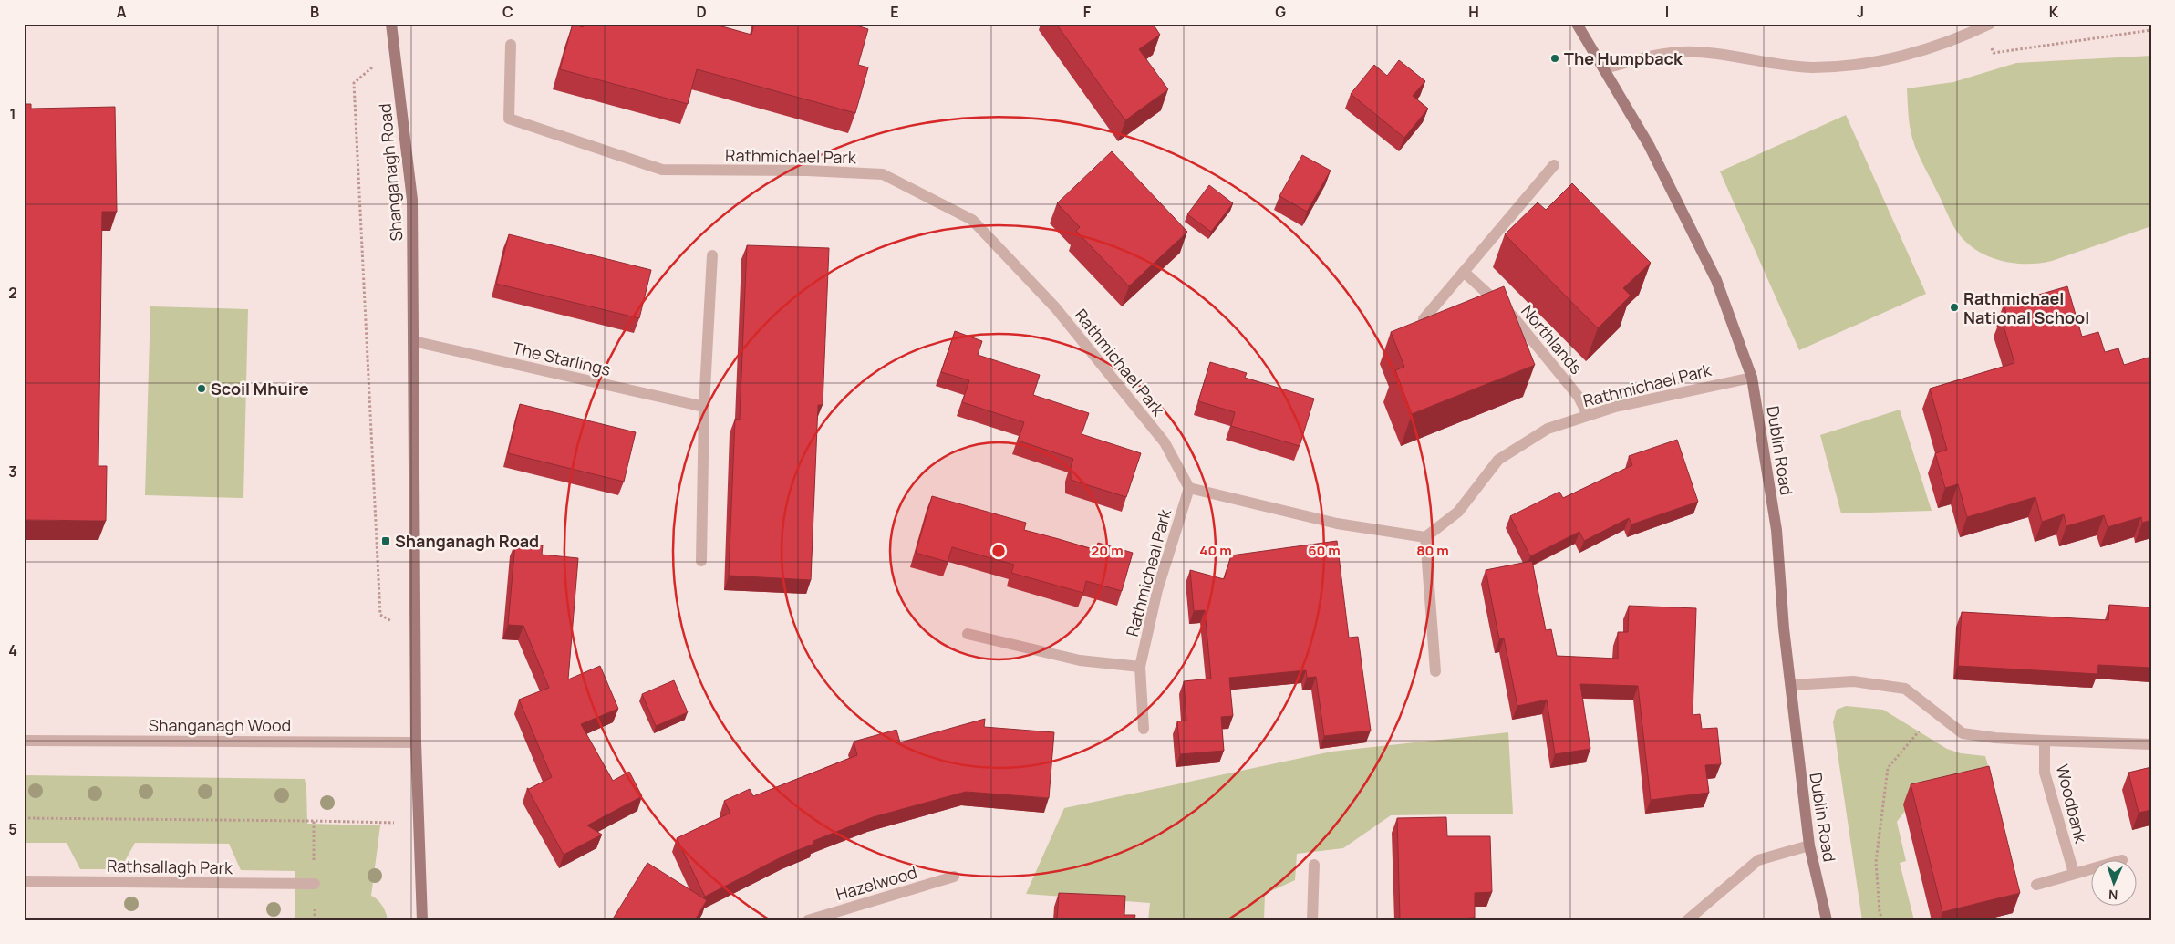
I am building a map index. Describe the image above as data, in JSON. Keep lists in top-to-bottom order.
{
  "streets": {
    "main road": ["Shanganagh Road", "Dublin Road"],
    "street": [
      "Rathmichael Park",
      "Northlands",
      "The Starlings",
      "Rathmicheal Park",
      "Shanganagh Wood",
      "Woodbank",
      "Rathsallagh Park",
      "Hazelwood"
    ]
  },
  "crossings": [
    ["Rathmichael Park", "Northlands"],
    ["Rathmichael Park", "Dublin Road"],
    ["Rathmichael Park", "Rathmicheal Park"],
    ["Shanganagh Road", "The Starlings"],
    ["Shanganagh Road", "Shanganagh Wood"],
    ["Dublin Road", "Woodbank"]
  ],
  "places": {
    "other": ["The Humpback", "Rathmichael National School", "Scoil Mhuire"],
    "transit": ["Shanganagh Road"]
  },
  "north": "bottom",
  "grid": {
    "columns": [
      "A",
      "B",
      "C",
      "D",
      "E",
      "F",
      "G",
      "H",
      "I",
      "J",
      "K"
    ],
    "rows": [
      "1",
      "2",
      "3",
      "4",
      "5"
    ]
  },
  "rings": [
    "20 m",
    "40 m",
    "60 m",
    "80 m"
  ]
}
